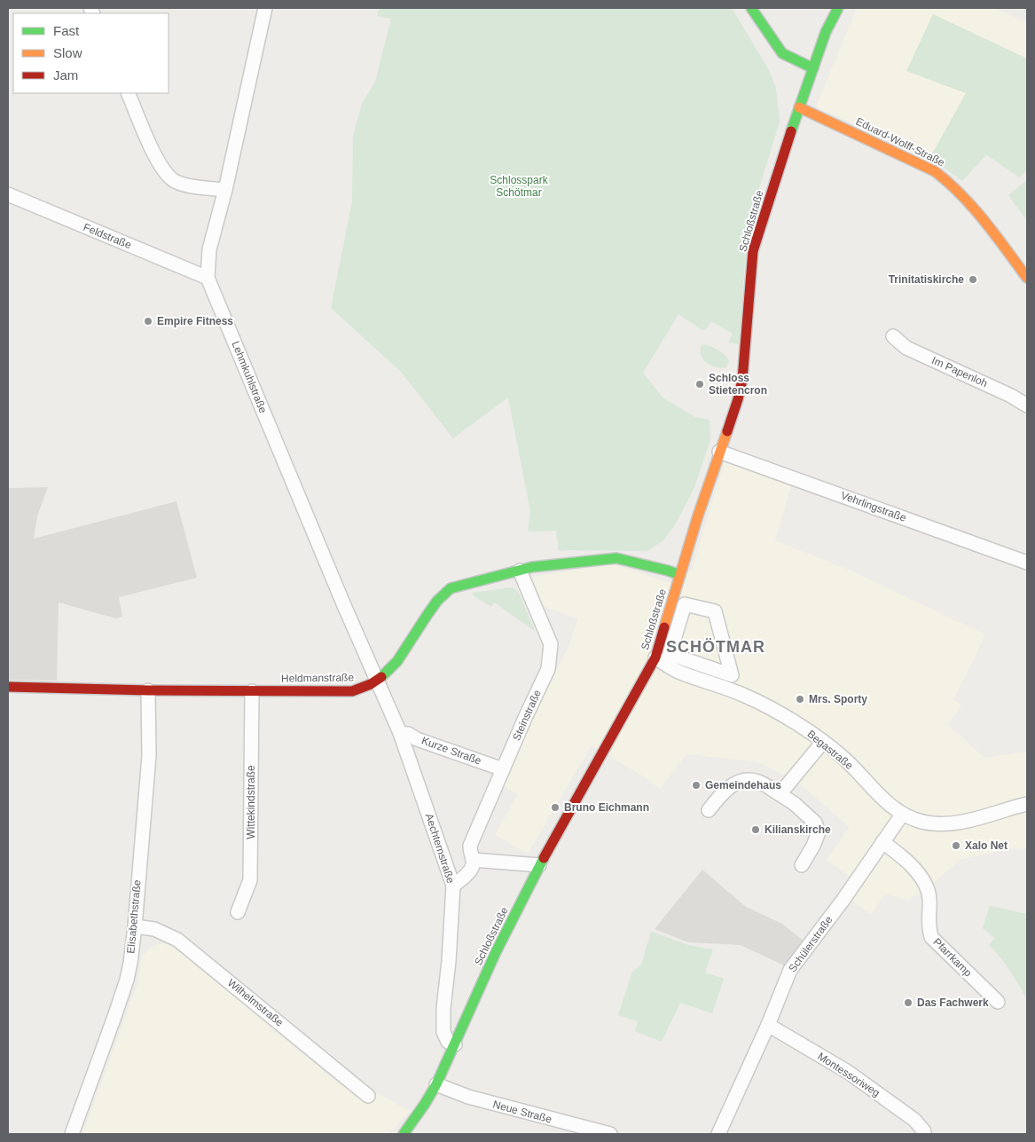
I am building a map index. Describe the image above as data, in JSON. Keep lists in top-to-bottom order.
{
  "streets": {
    "street": [
      "Eduard-Wolff-Straße",
      "Schloßstraße",
      "Feldstraße",
      "Im Papenloh",
      "Lehmkuhlstraße",
      "Vehrlingstraße",
      "Heldmanstraße",
      "Steinstraße",
      "Begastraße",
      "Kurze Straße",
      "Wittekindstraße",
      "Aechternstraße",
      "Elisabethstraße",
      "Schülerstraße",
      "Pfarrkamp",
      "Wilhelmstraße",
      "Montessoriweg",
      "Neue Straße"
    ]
  },
  "crossings": [
    ["Eduard-Wolff-Straße", "Schloßstraße"],
    ["Schloßstraße", "Vehrlingstraße"],
    ["Schloßstraße", "Heldmanstraße"],
    ["Schloßstraße", "Begastraße"],
    ["Schloßstraße", "Aechternstraße"],
    ["Schloßstraße", "Neue Straße"],
    ["Feldstraße", "Lehmkuhlstraße"],
    ["Lehmkuhlstraße", "Heldmanstraße"],
    ["Lehmkuhlstraße", "Aechternstraße"],
    ["Heldmanstraße", "Steinstraße"],
    ["Heldmanstraße", "Wittekindstraße"],
    ["Heldmanstraße", "Aechternstraße"],
    ["Heldmanstraße", "Elisabethstraße"],
    ["Steinstraße", "Kurze Straße"],
    ["Begastraße", "Schülerstraße"],
    ["Kurze Straße", "Aechternstraße"],
    ["Elisabethstraße", "Wilhelmstraße"],
    ["Schülerstraße", "Pfarrkamp"],
    ["Schülerstraße", "Montessoriweg"]
  ],
  "districts": ["SCHÖTMAR"],
  "parks": ["Schlosspark Schötmar"],
  "places": [
    "Trinitatiskirche",
    "Empire Fitness",
    "Schloss Stietencron",
    "Mrs. Sporty",
    "Gemeindehaus",
    "Bruno Eichmann",
    "Kilianskirche",
    "Xalo Net",
    "Das Fachwerk"
  ],
  "legend": ["Fast", "Slow", "Jam"]
}
